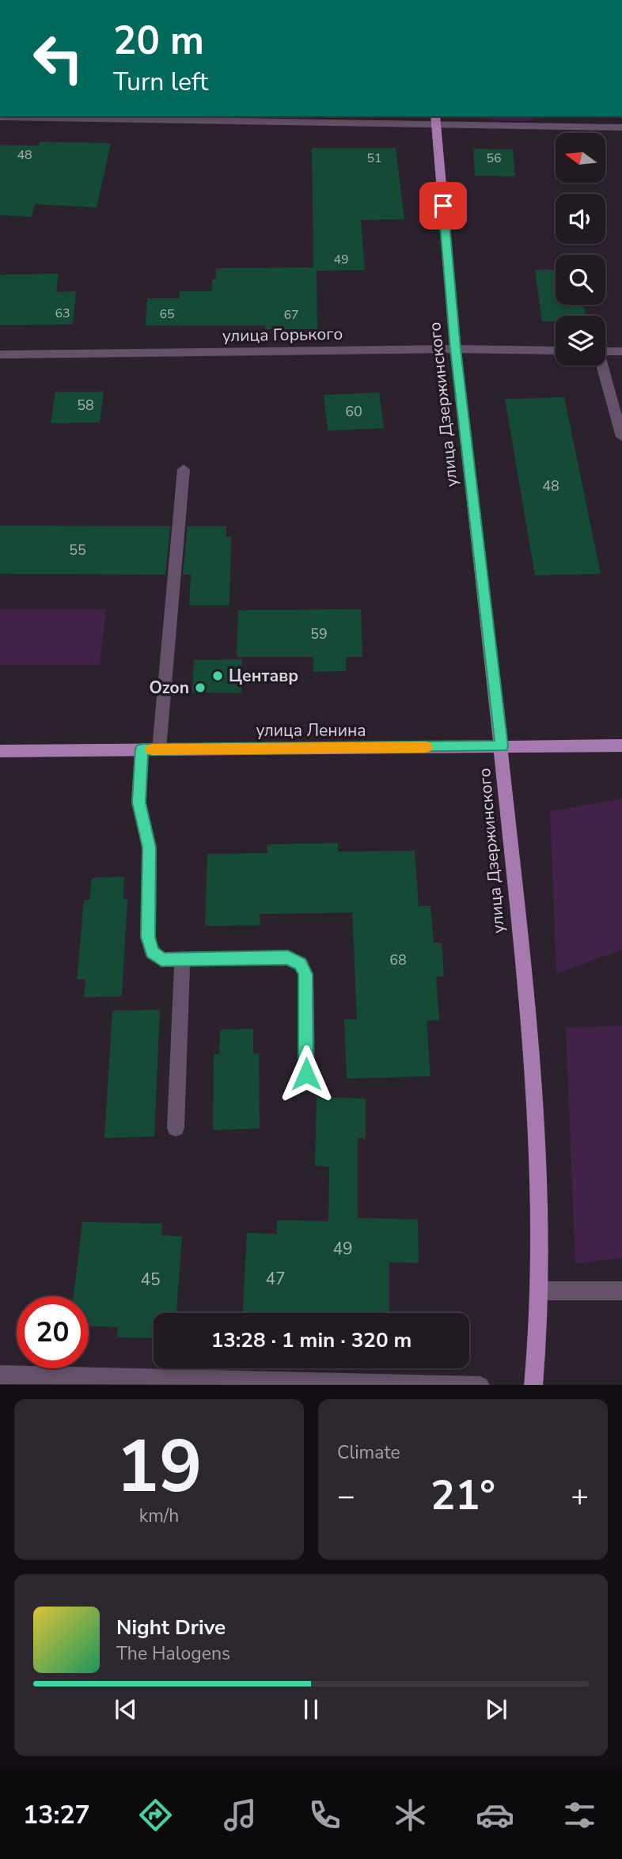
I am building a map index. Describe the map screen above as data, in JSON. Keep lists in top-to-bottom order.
{
  "streets": {
    "main road": ["улица Дзержинского", "улица Ленина"],
    "street": ["улица Горького"]
  },
  "crossings": [
    ["улица Горького", "улица Дзержинского"],
    ["улица Дзержинского", "улица Ленина"]
  ],
  "places": ["Центавр", "Ozon"],
  "house_numbers": [
    "48",
    "51",
    "56",
    "49",
    "63",
    "65",
    "67",
    "58",
    "60",
    "48",
    "55",
    "59",
    "68",
    "49",
    "47",
    "45"
  ],
  "north": "left",
  "page": {
    "turn": ["20 m", "Turn left"],
    "limit": "20",
    "trip": "13:28 · 1 min · 320 m",
    "tile": [
      ["19", "km/h"],
      "Climate"
    ],
    "heat": ["−", "21°", "+"],
    "song": ["Night Drive", "The Halogens"],
    "tabs": "13:27"
  }
}
